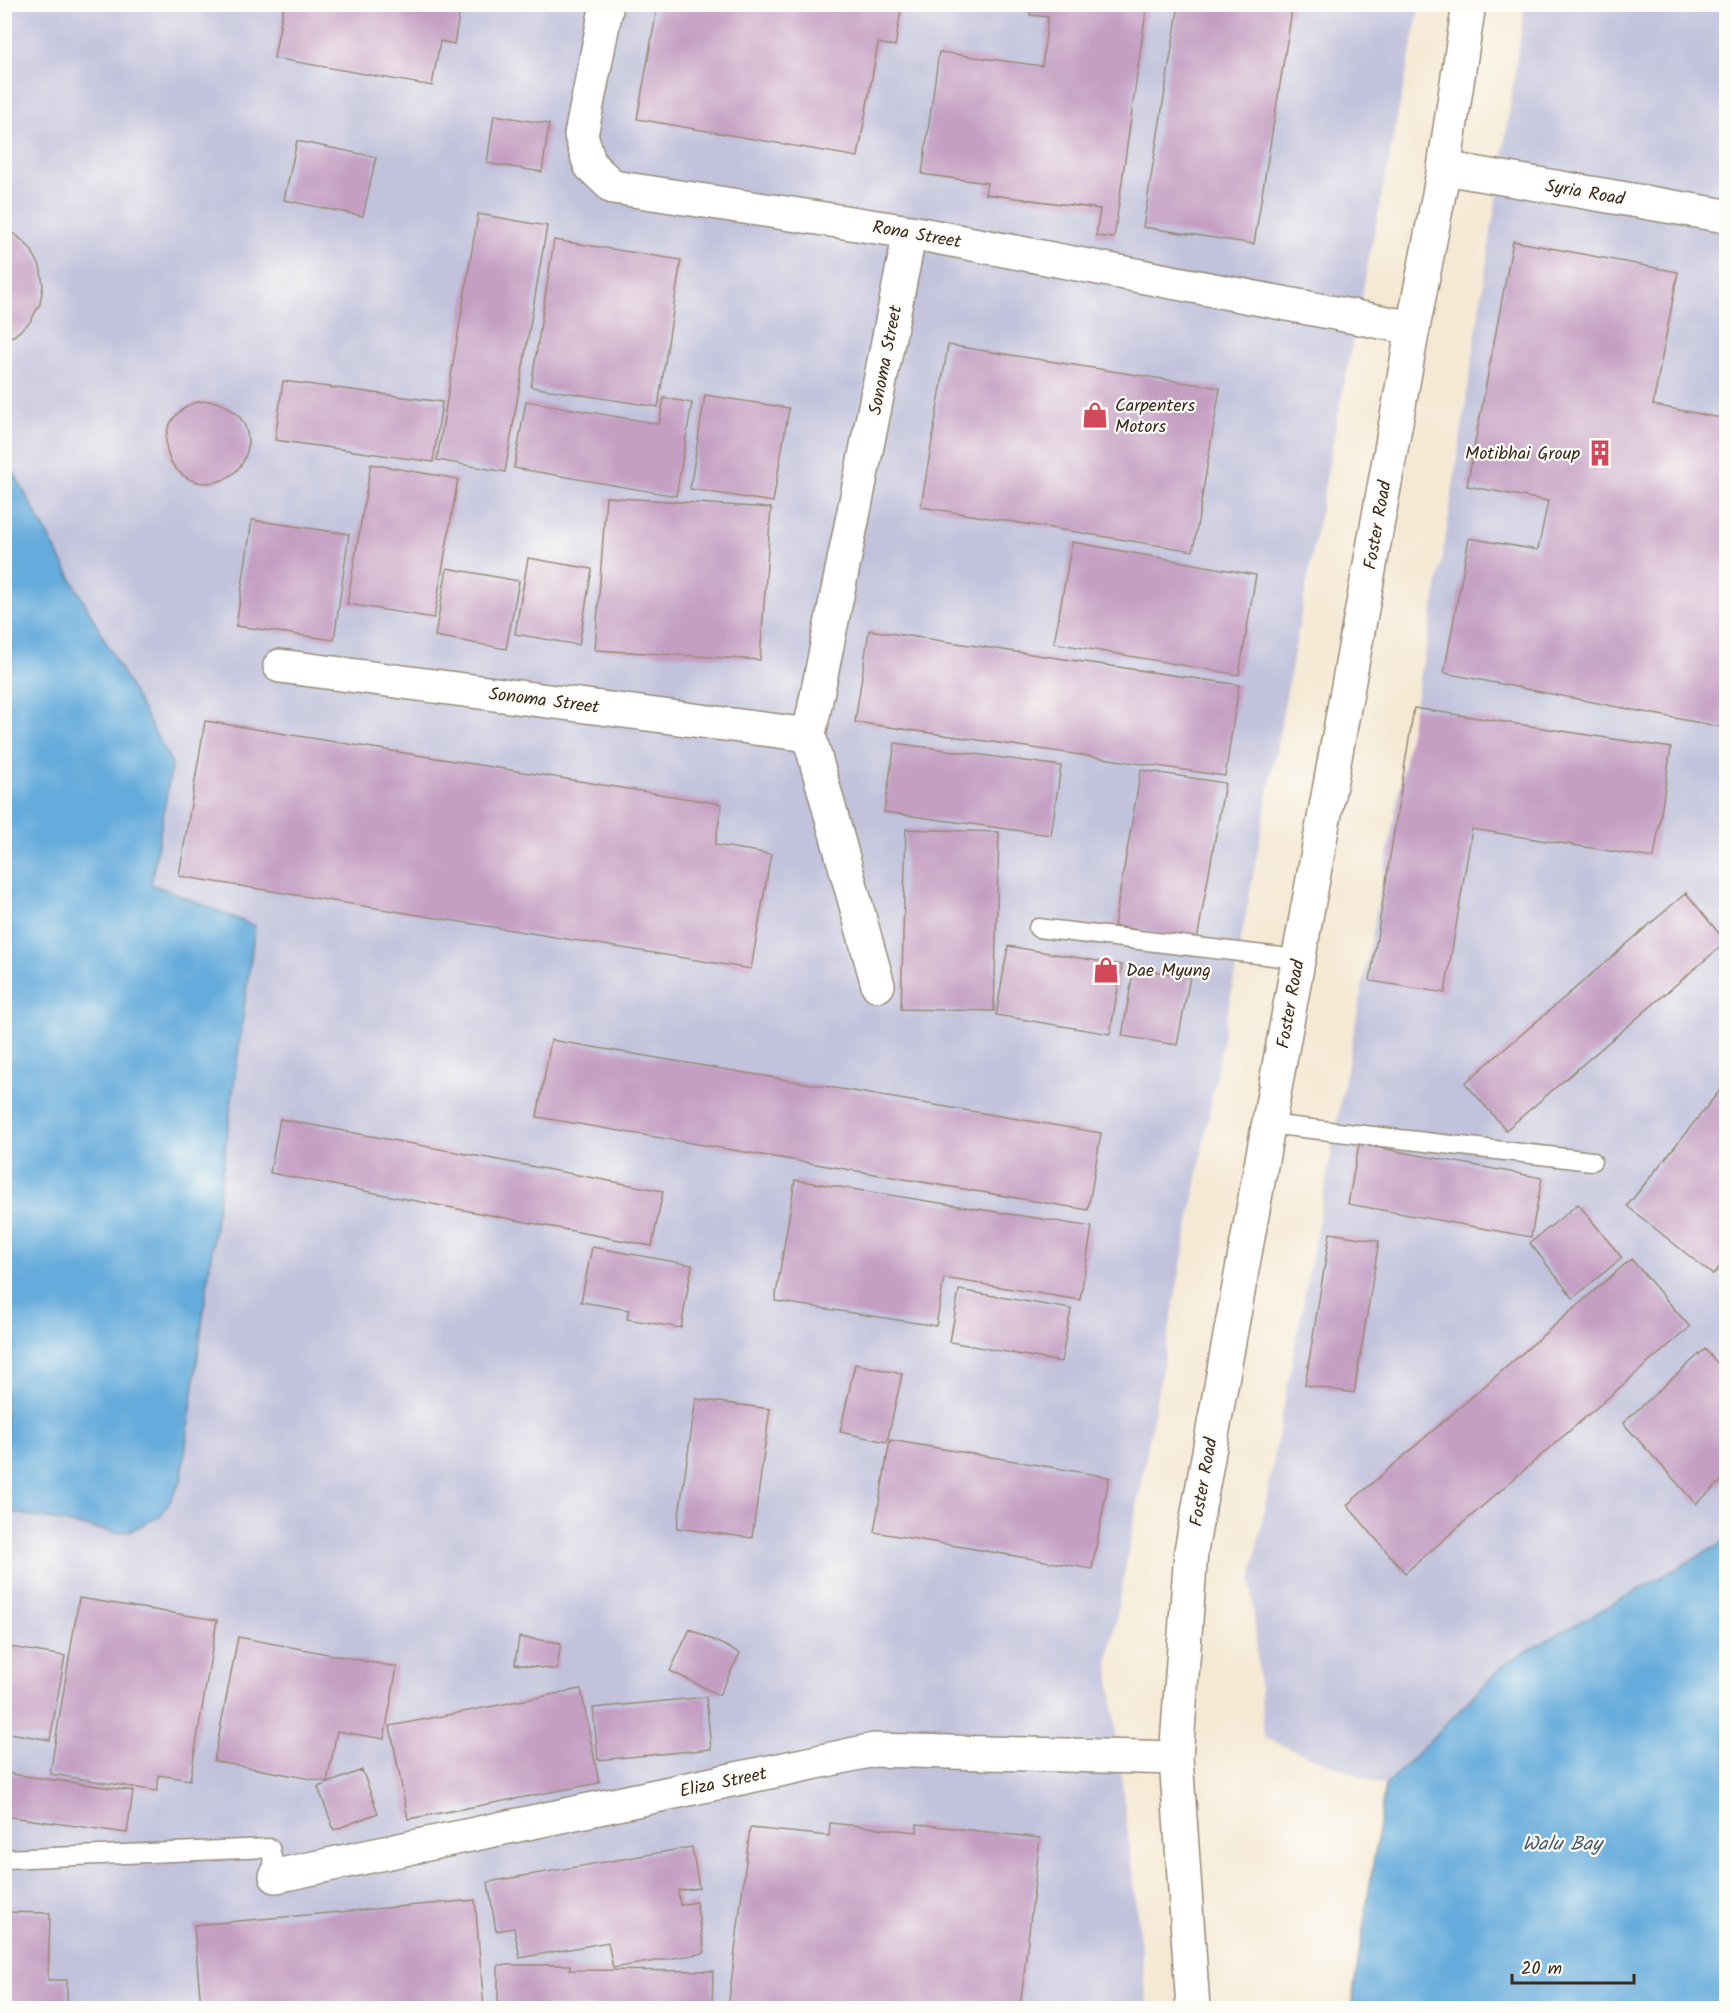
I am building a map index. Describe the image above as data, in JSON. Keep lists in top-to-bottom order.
{
  "streets": {
    "street": [
      "Syria Road",
      "Rona Street",
      "Sonoma Street",
      "Foster Road",
      "Eliza Street"
    ]
  },
  "crossings": [
    ["Syria Road", "Foster Road"],
    ["Rona Street", "Sonoma Street"],
    ["Rona Street", "Foster Road"],
    ["Foster Road", "Eliza Street"]
  ],
  "water": ["Walu Bay"],
  "places": {
    "shop": ["Carpenters Motors", "Dae Myung"],
    "building": ["Motibhai Group"]
  },
  "scale_bar": "20 m"
}
